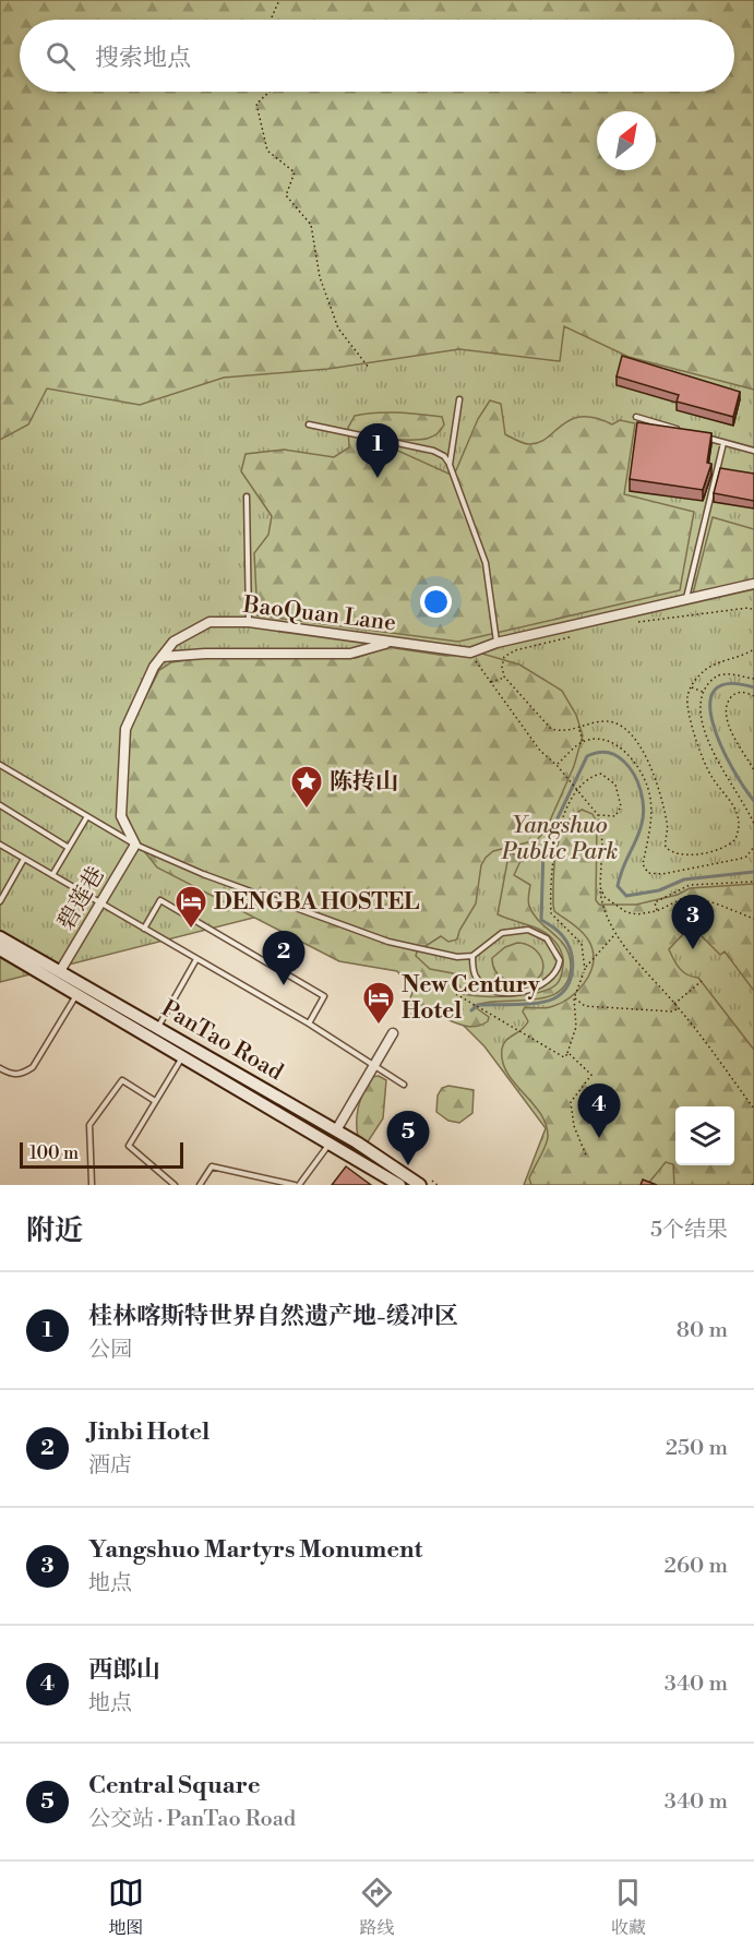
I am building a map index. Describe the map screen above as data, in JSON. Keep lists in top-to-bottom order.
{
  "streets": {
    "main road": ["PanTao Road"],
    "street": ["BaoQuan Lane", "碧莲巷"]
  },
  "crossings": [
    ["BaoQuan Lane", "碧莲巷"],
    ["碧莲巷", "PanTao Road"]
  ],
  "parks": ["Yangshuo Public Park"],
  "places": {
    "place": ["陈抟山"],
    "hotel": ["DENGBA HOSTEL", "New Century Hotel"]
  },
  "scale_bar": "100 m",
  "north": "top right",
  "page": {
    "search": "搜索地点",
    "pins": [
      "1",
      "3",
      "2",
      "4",
      "5"
    ],
    "scale": "100 m",
    "heading": ["附近", "5个结果"],
    "list": [
      {
        "mark": "1",
        "name": "桂林喀斯特世界自然遗产地-缓冲区",
        "note": "公园",
        "value": "80 m"
      },
      {
        "mark": "2",
        "name": "Jinbi Hotel",
        "note": "酒店",
        "value": "250 m"
      },
      {
        "mark": "3",
        "name": "Yangshuo Martyrs Monument",
        "note": "地点",
        "value": "260 m"
      },
      {
        "mark": "4",
        "name": "西郎山",
        "note": "地点",
        "value": "340 m"
      },
      {
        "mark": "5",
        "name": "Central Square",
        "note": "公交站 · PanTao Road",
        "value": "340 m"
      }
    ],
    "nav": ["地图", "路线", "收藏"]
  }
}
